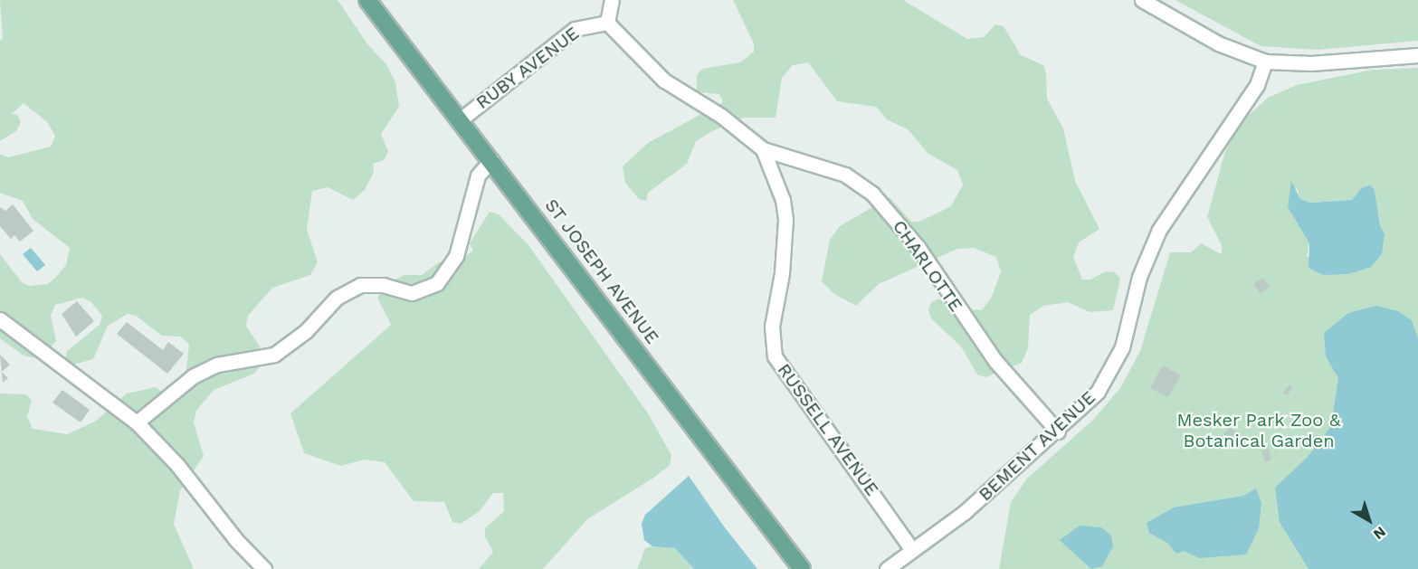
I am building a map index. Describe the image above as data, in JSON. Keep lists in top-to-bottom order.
{
  "streets": {
    "main road": ["ST JOSEPH AVENUE"],
    "street": [
      "RUBY AVENUE",
      "CHARLOTTE",
      "RUSSELL AVENUE",
      "BEMENT AVENUE"
    ]
  },
  "crossings": [
    ["RUBY AVENUE", "ST JOSEPH AVENUE"],
    ["RUBY AVENUE", "RUSSELL AVENUE"],
    ["CHARLOTTE", "RUSSELL AVENUE"],
    ["CHARLOTTE", "BEMENT AVENUE"],
    ["RUSSELL AVENUE", "BEMENT AVENUE"]
  ],
  "parks": ["Mesker Park Zoo & Botanical Garden"],
  "north": "bottom right"
}
